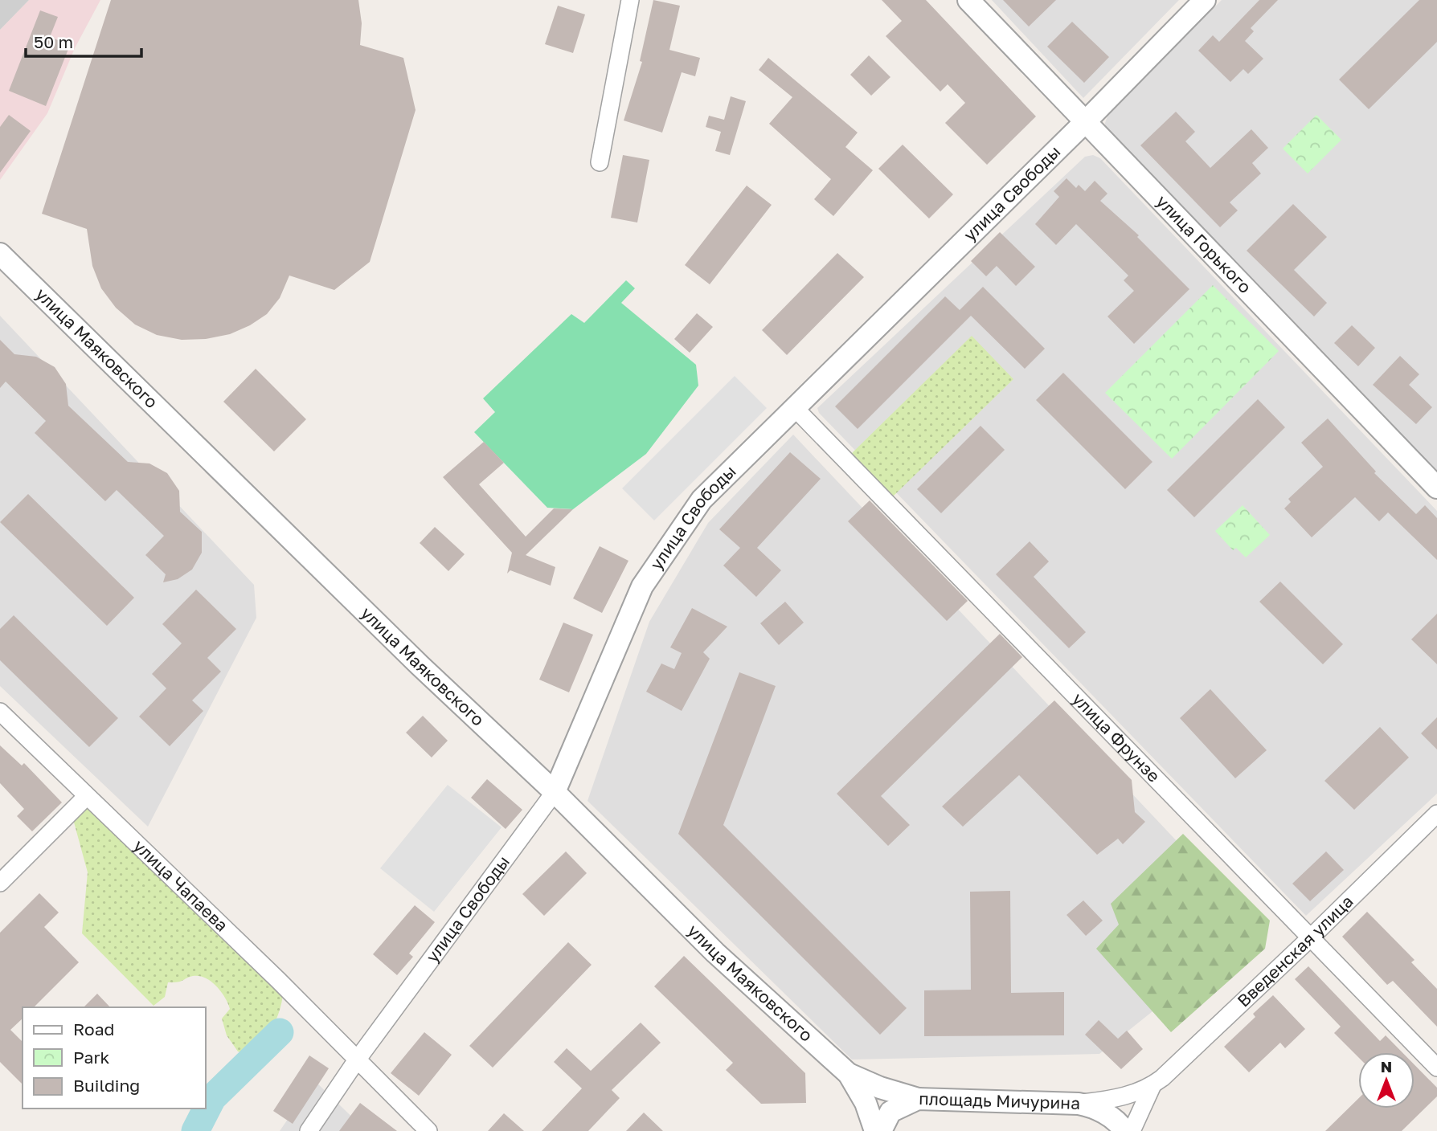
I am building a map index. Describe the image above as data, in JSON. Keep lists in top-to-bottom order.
{
  "streets": {
    "street": [
      "улица Свободы",
      "улица Горького",
      "улица Маяковского",
      "улица Фрунзе",
      "улица Чапаева",
      "Введенская улица",
      "площадь Мичурина"
    ]
  },
  "crossings": [
    ["улица Свободы", "улица Горького"],
    ["улица Свободы", "улица Маяковского"],
    ["улица Свободы", "улица Фрунзе"],
    ["улица Свободы", "улица Чапаева"],
    ["улица Маяковского", "площадь Мичурина"],
    ["улица Фрунзе", "Введенская улица"],
    ["Введенская улица", "площадь Мичурина"]
  ],
  "legend": ["Road", "Park", "Building"],
  "scale_bar": "50 m",
  "north": "top"
}
